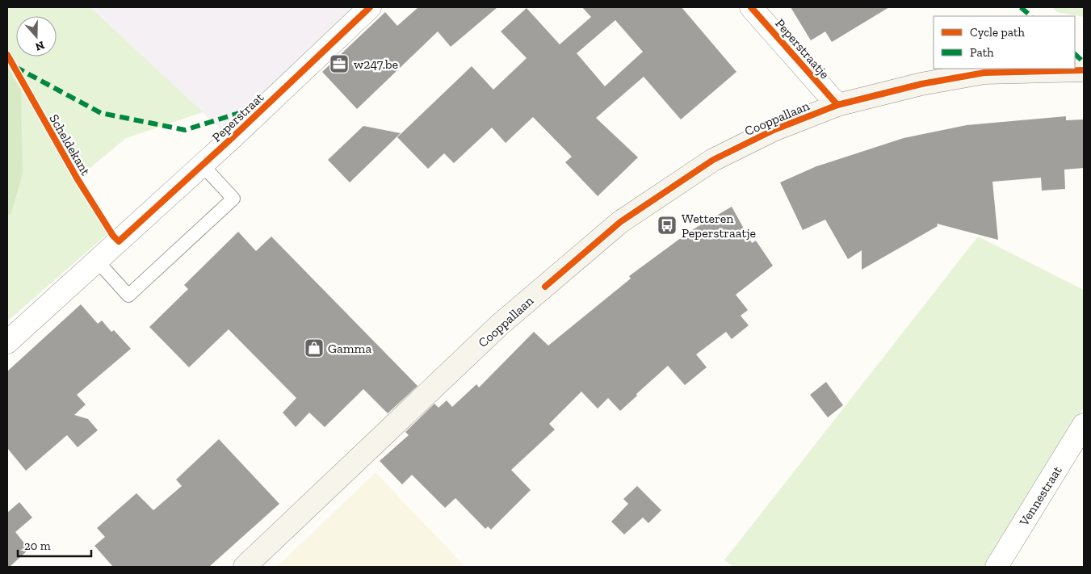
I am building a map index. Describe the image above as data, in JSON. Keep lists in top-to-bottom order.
{
  "streets": {
    "street": [
      "Peperstraatje",
      "Peperstraat",
      "Cooppallaan",
      "Vennestraat"
    ],
    "cycle path": ["Scheldekant"]
  },
  "crossings": [
    ["Peperstraatje", "Cooppallaan"]
  ],
  "places": {
    "office": ["w247.be"],
    "bus stop": ["Wetteren Peperstraatje"],
    "shop": ["Gamma"]
  },
  "legend": ["Cycle path", "Path"],
  "scale_bar": "20 m",
  "north": "bottom"
}
